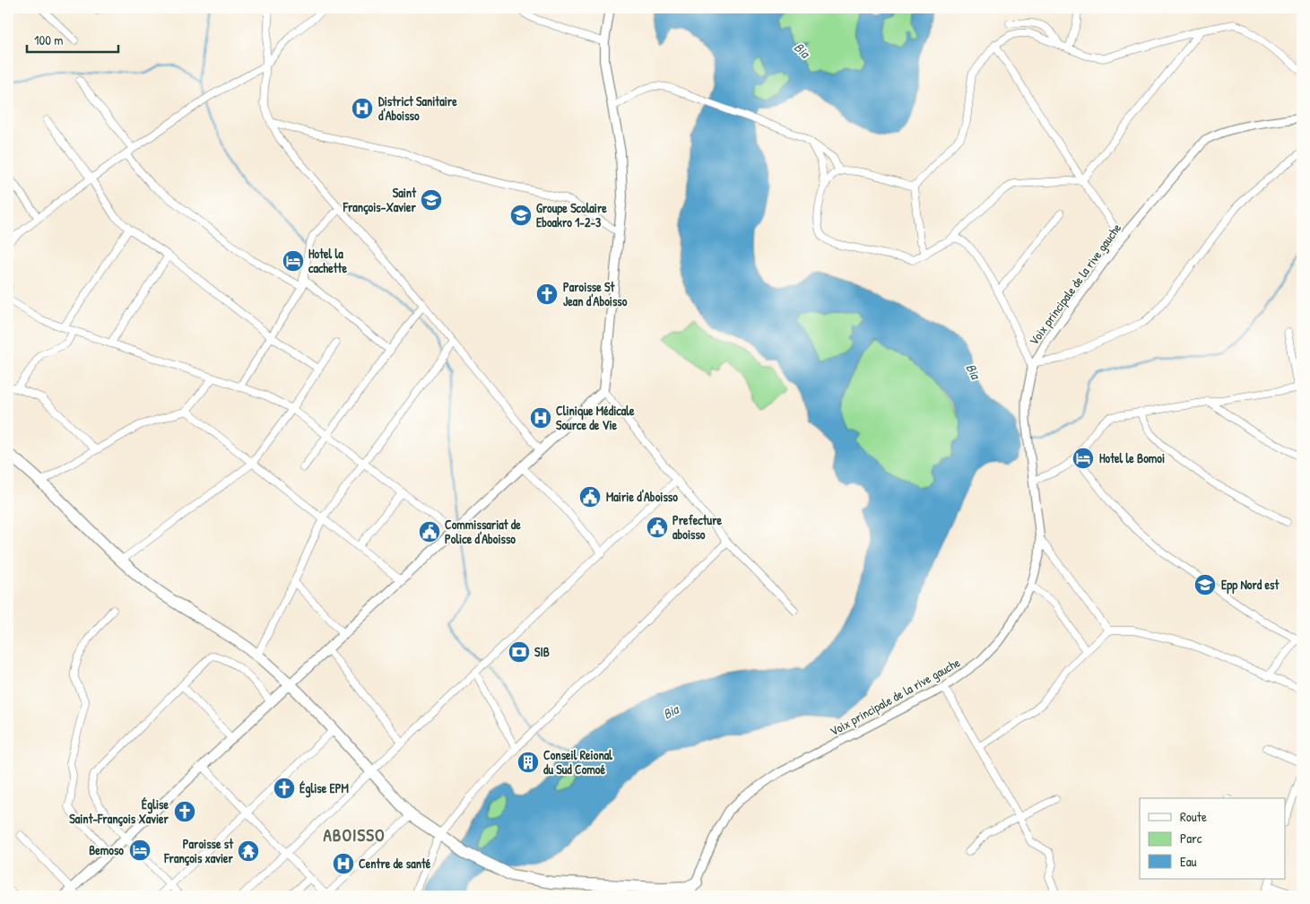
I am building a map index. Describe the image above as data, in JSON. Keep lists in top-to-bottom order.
{
  "streets": {
    "street": ["Voix principale de la rive gauche"]
  },
  "districts": ["ABOISSO"],
  "water": ["Bia"],
  "places": {
    "hospital": ["District Sanitaire d'Aboisso", "Clinique Médicale Source de Vie", "Centre de santé"],
    "school or university": ["Saint François-Xavier", "Groupe Scolaire Eboakro 1-2-3", "Epp Nord est"],
    "hotel": ["Hotel la cachette", "Hotel le Bomoi", "Bemoso"],
    "church": ["Paroisse St Jean d'Aboisso", "Église EPM", "Église Saint-François Xavier"],
    "public building": ["Mairie d'Aboisso", "Prefecture aboisso", "Commissariat de Police d'Aboisso"],
    "bank": ["SIB"],
    "building": ["Conseil Reional du Sud Comoé"],
    "temple": ["Paroisse st François xavier"]
  },
  "legend": ["Route", "Parc", "Eau"],
  "scale_bar": "100 m"
}
